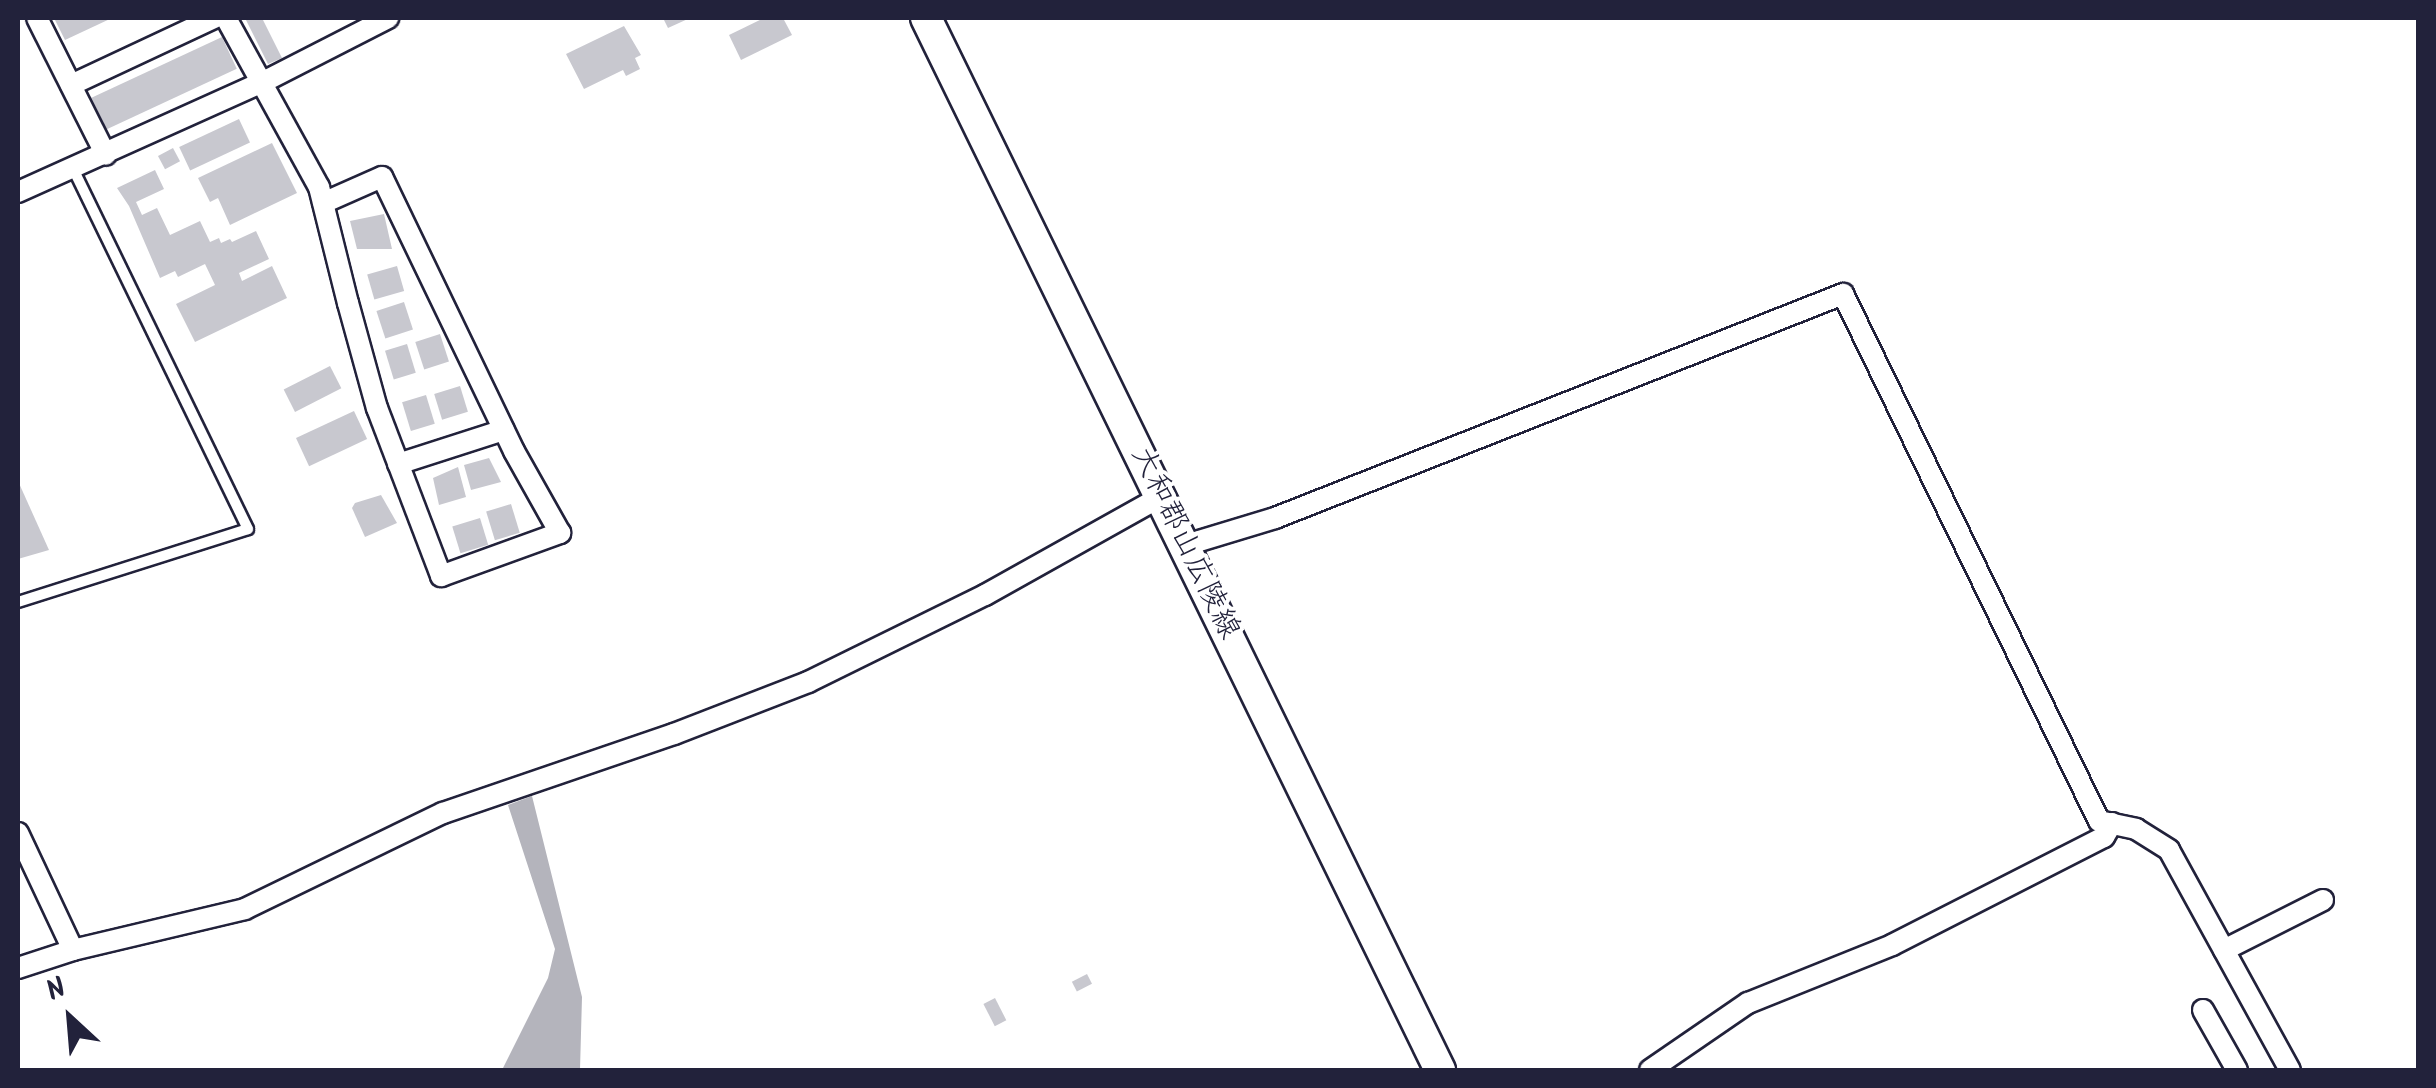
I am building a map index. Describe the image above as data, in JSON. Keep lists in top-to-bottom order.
{
  "streets": {
    "main road": ["大和郡山広陵線"]
  },
  "north": "top left"
}
